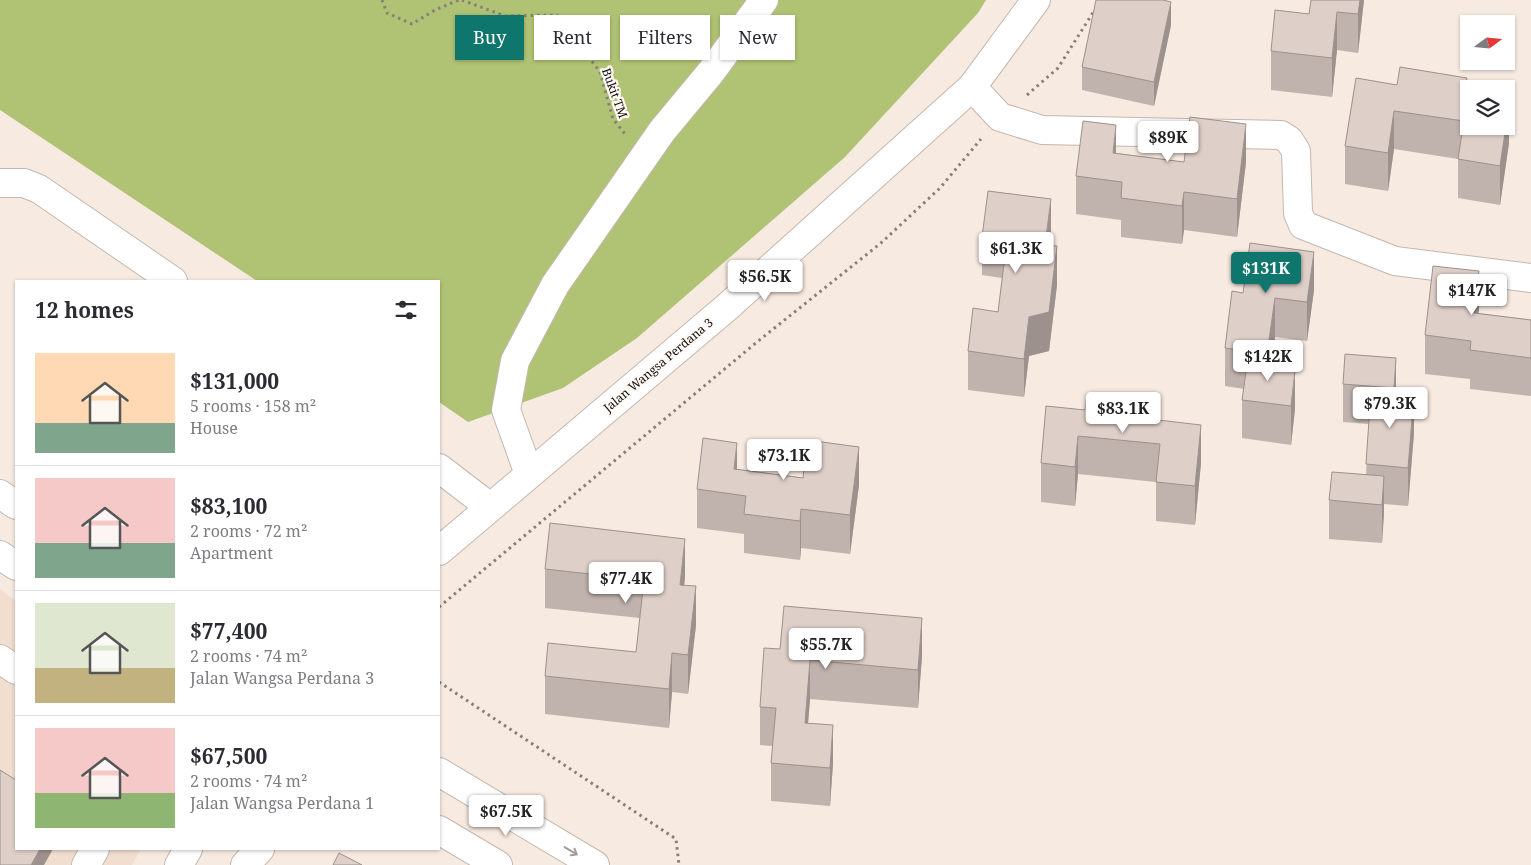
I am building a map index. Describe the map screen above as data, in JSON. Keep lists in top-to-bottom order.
{
  "streets": {
    "street": ["Jalan Wangsa Perdana 3"],
    "path": ["Bukit TM"]
  },
  "north": "right",
  "page": {
    "chip": [
      "Buy",
      "Rent",
      "Filters",
      "New"
    ],
    "price": [
      "$89K",
      "$61.3K",
      "$131K",
      "$56.5K",
      "$147K",
      "$142K",
      "$79.3K",
      "$83.1K",
      "$73.1K",
      "$77.4K",
      "$55.7K",
      "$67.5K"
    ],
    "heading": "12 homes",
    "list": [
      {
        "name": "$131,000",
        "note": "5 rooms · 158 m² · House"
      },
      {
        "name": "$83,100",
        "note": "2 rooms · 72 m² · Apartment"
      },
      {
        "name": "$77,400",
        "note": "2 rooms · 74 m² · Jalan Wangsa Perdana 3"
      },
      {
        "name": "$67,500",
        "note": "2 rooms · 74 m² · Jalan Wangsa Perdana 1"
      }
    ]
  }
}
